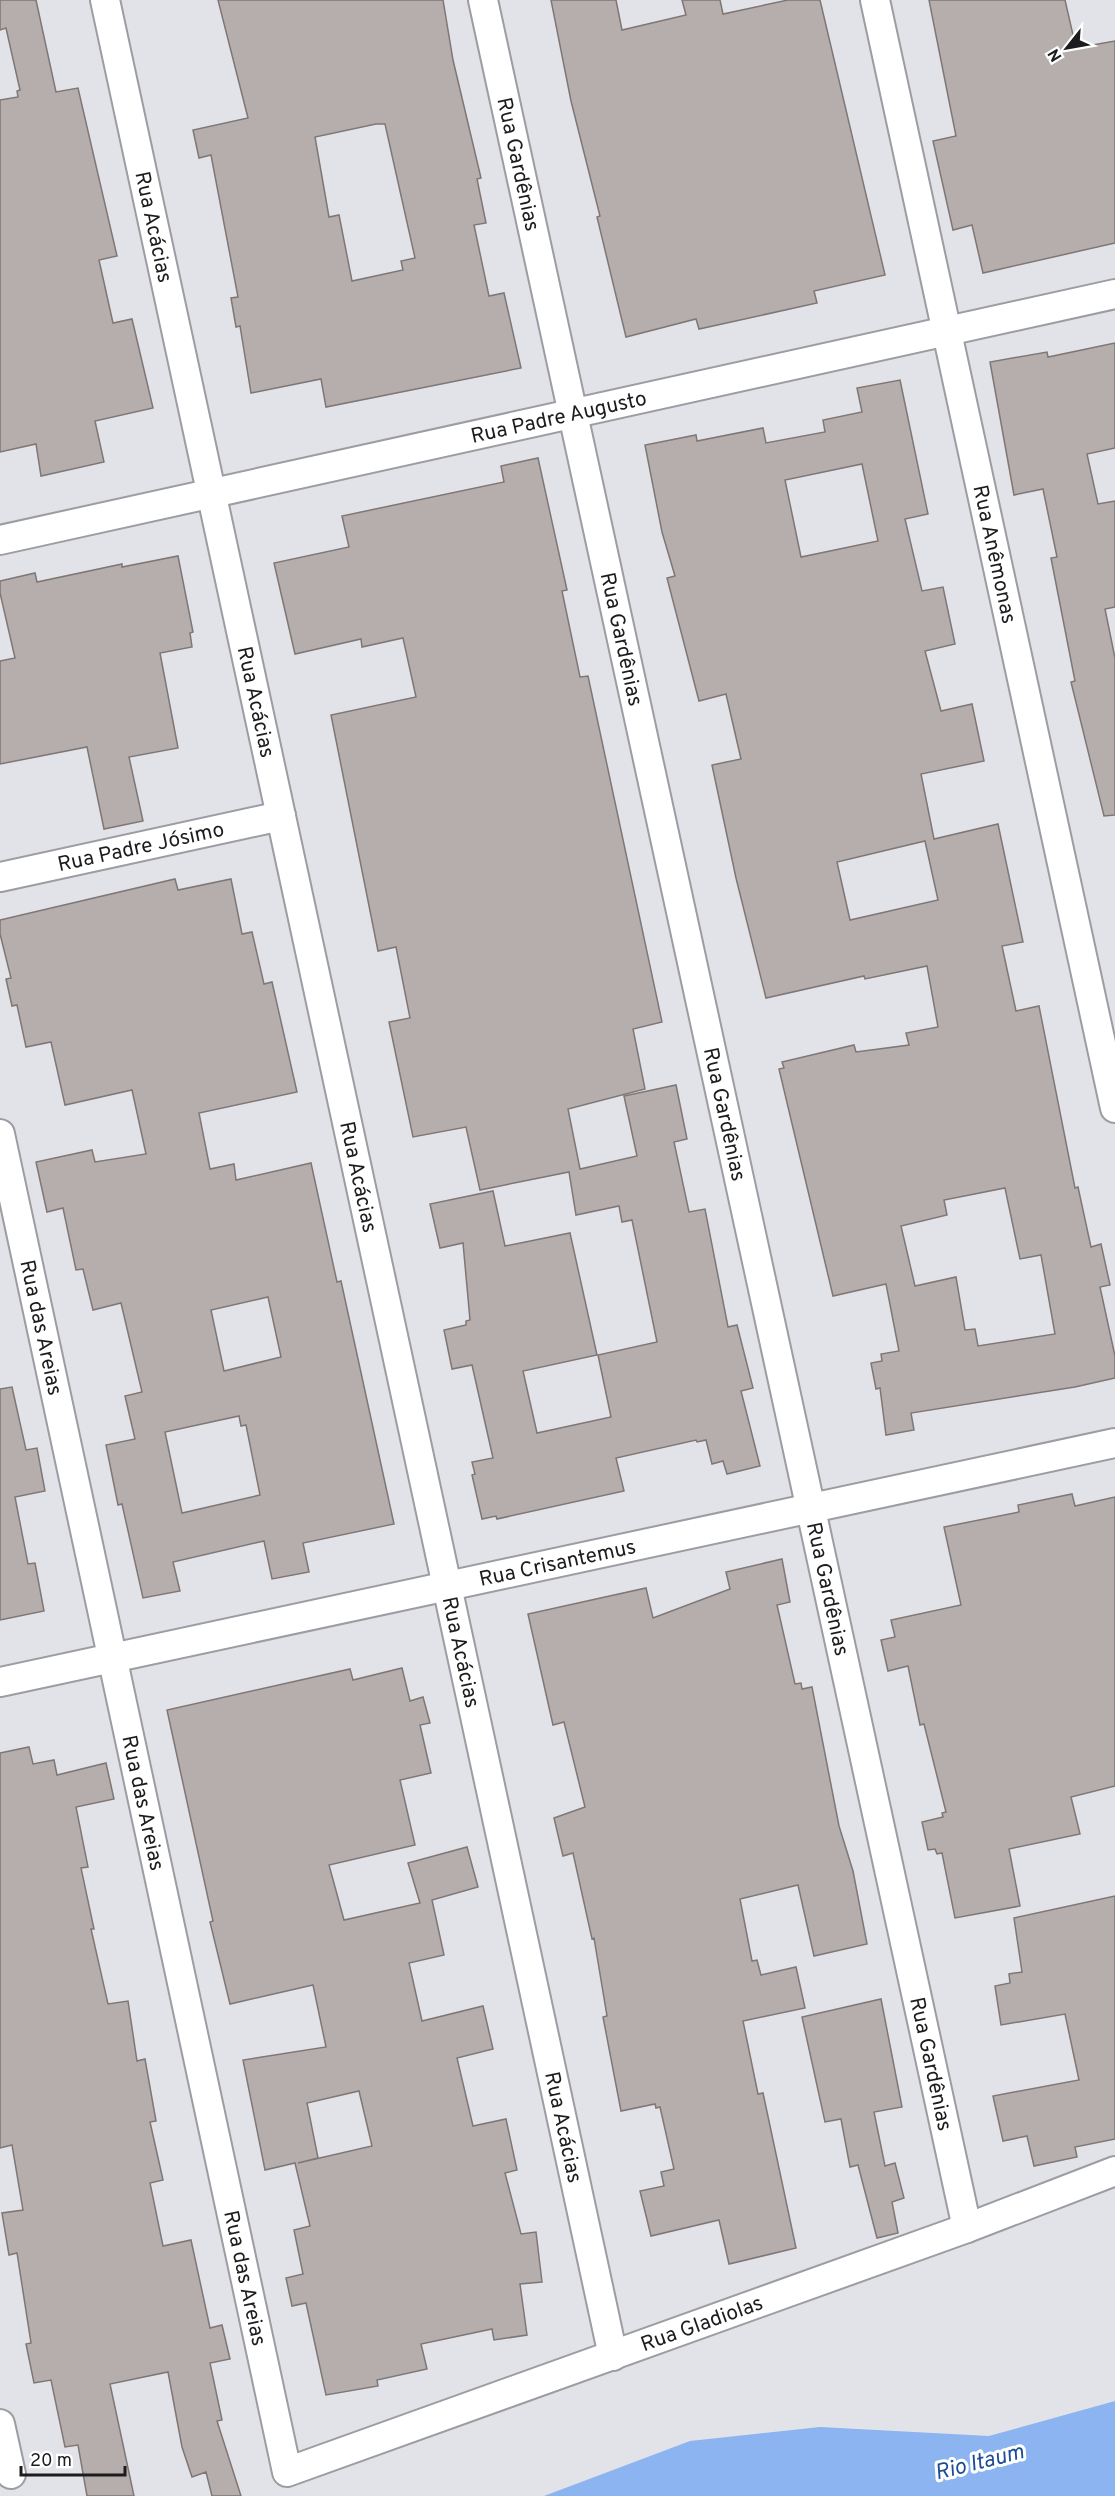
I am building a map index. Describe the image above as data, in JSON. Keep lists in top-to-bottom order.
{
  "streets": {
    "street": [
      "Rua Gardênias",
      "Rua Acácias",
      "Rua Padre Augusto",
      "Rua Anêmonas",
      "Rua Padre Jósimo",
      "Rua das Areias",
      "Rua Crisantemus",
      "Rua Gladiolas"
    ]
  },
  "crossings": [
    ["Rua Gardênias", "Rua Padre Augusto"],
    ["Rua Gardênias", "Rua Crisantemus"],
    ["Rua Gardênias", "Rua Gladiolas"],
    ["Rua Acácias", "Rua Padre Augusto"],
    ["Rua Acácias", "Rua Padre Jósimo"],
    ["Rua Acácias", "Rua Crisantemus"],
    ["Rua Acácias", "Rua Gladiolas"],
    ["Rua Padre Augusto", "Rua Anêmonas"],
    ["Rua das Areias", "Rua Crisantemus"],
    ["Rua das Areias", "Rua Gladiolas"]
  ],
  "water": ["Rio Itaum"],
  "scale_bar": "20 m",
  "north": "bottom left"
}
